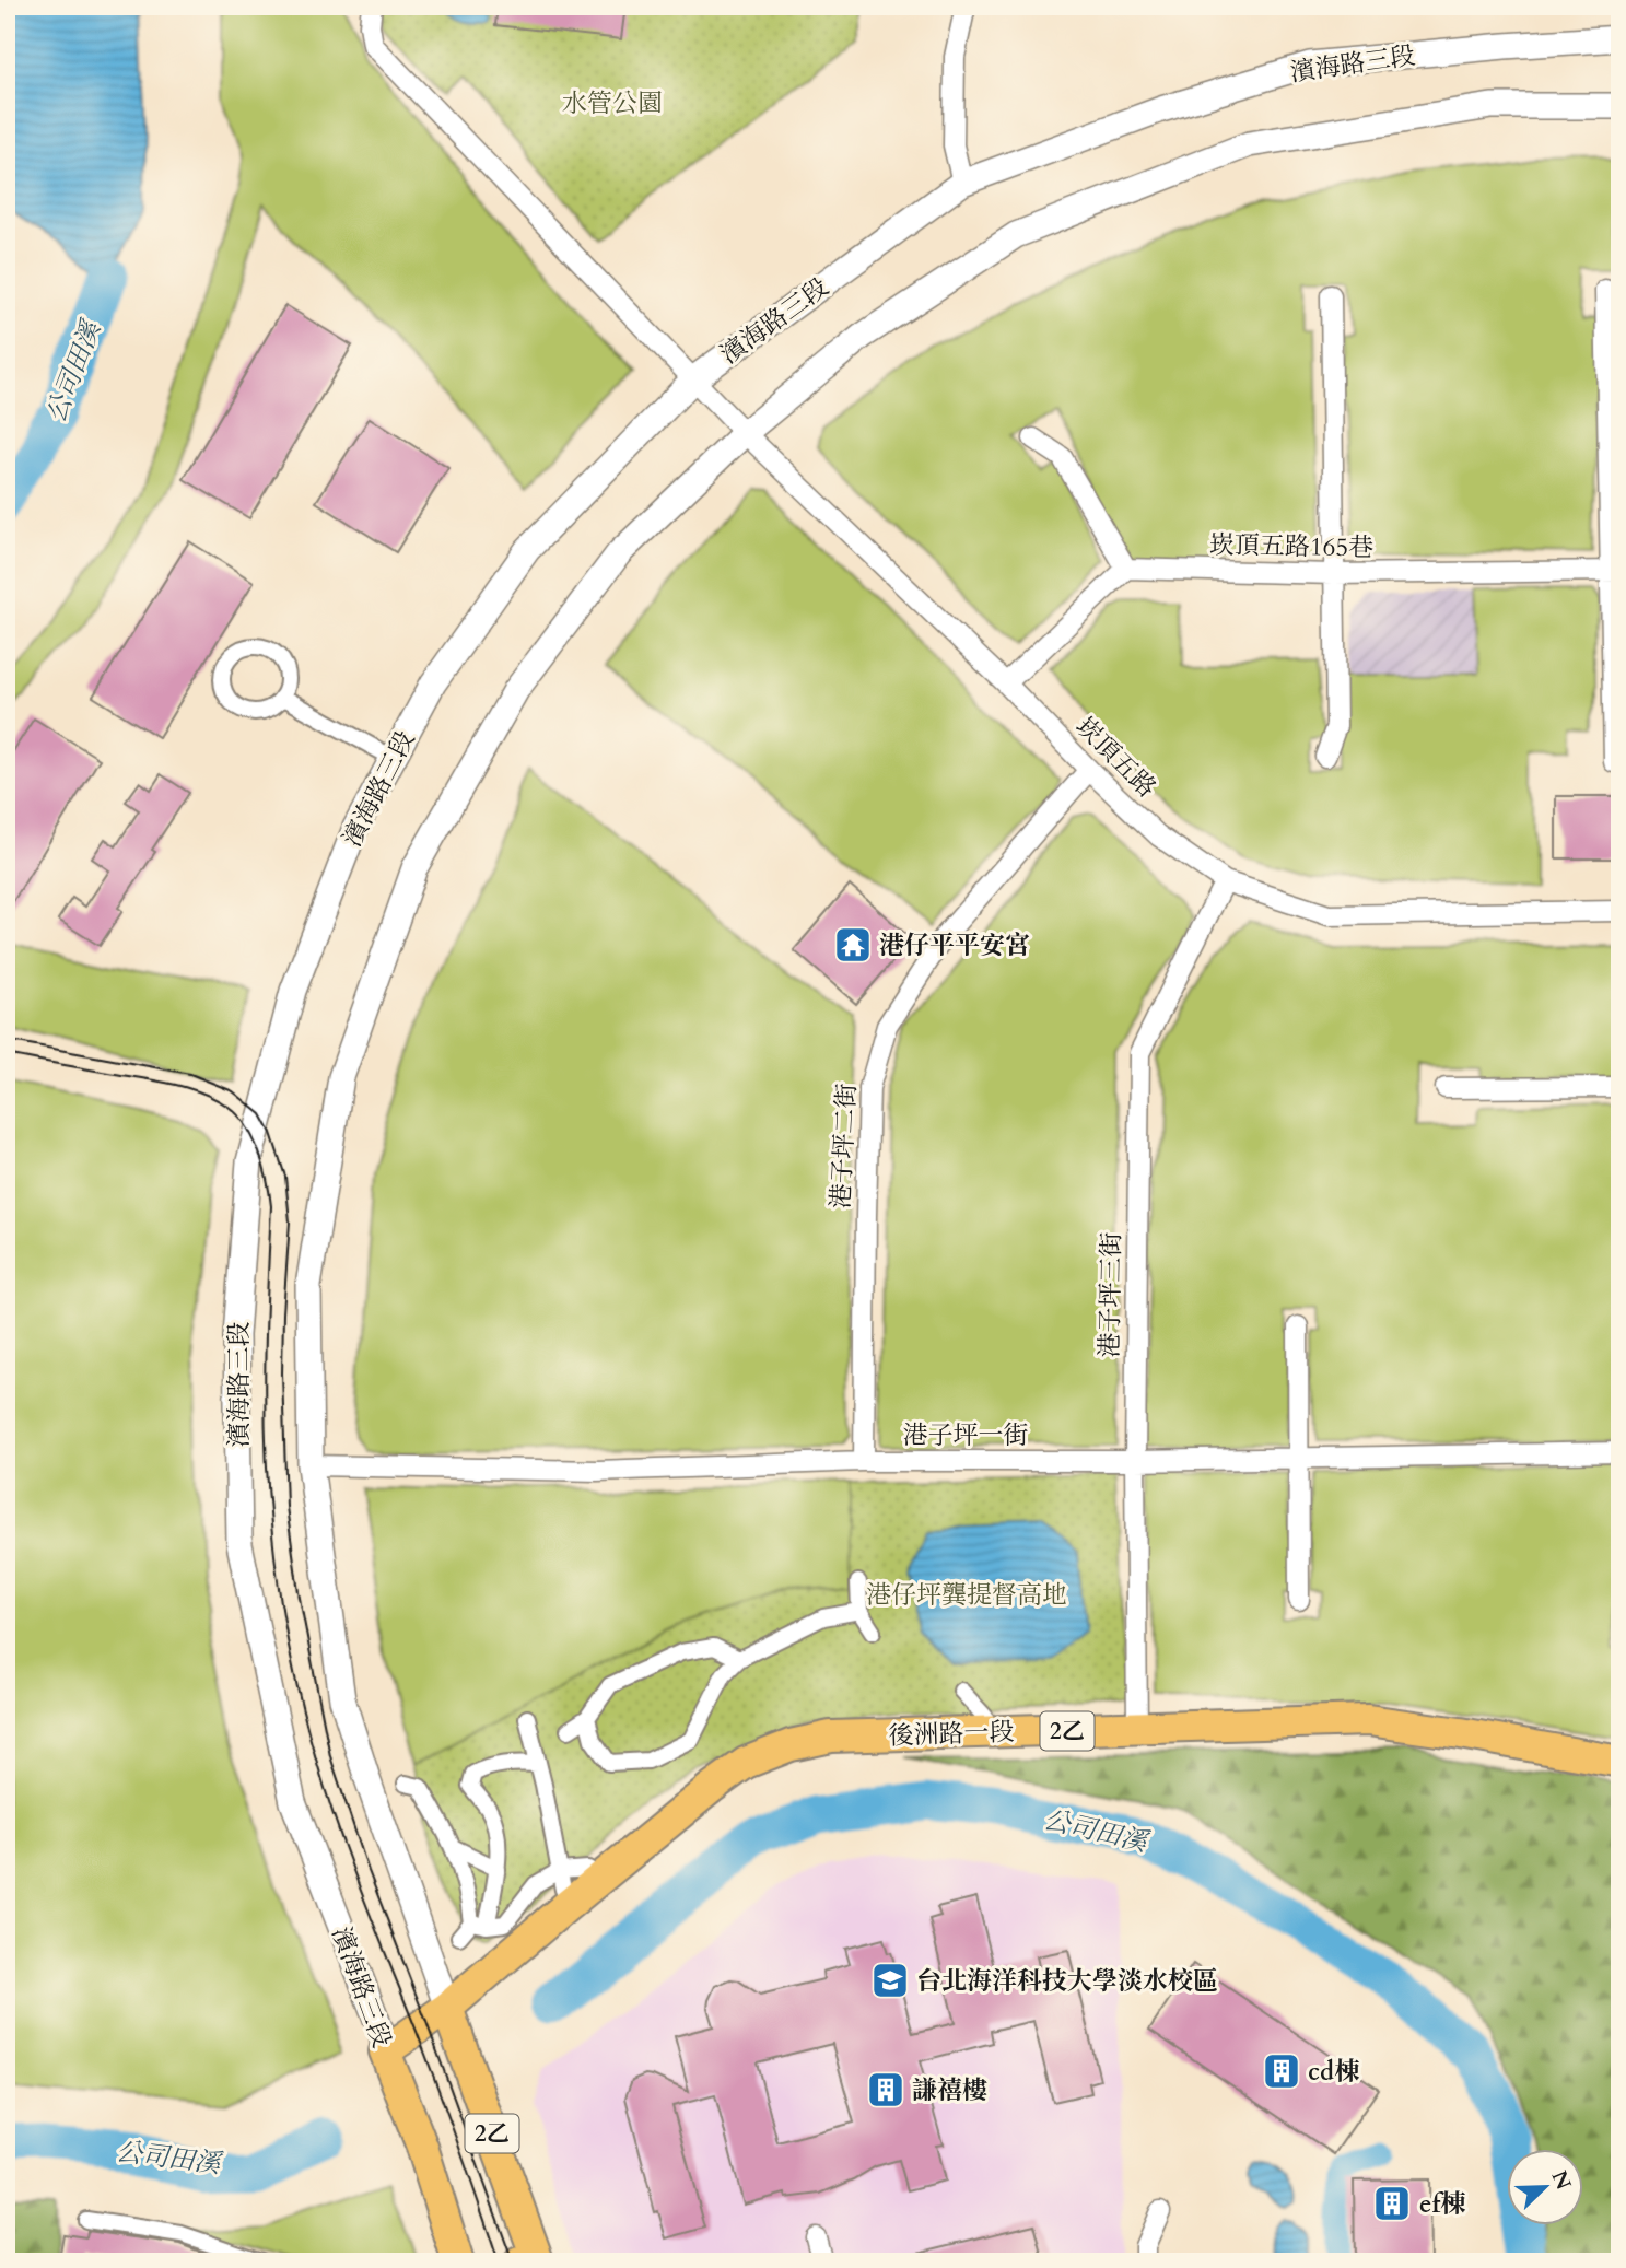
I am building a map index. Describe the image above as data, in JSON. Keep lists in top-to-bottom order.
{
  "streets": {
    "main road": ["濱海路三段", "2乙", "後洲路一段"],
    "street": [
      "崁頂五路165巷",
      "崁頂五路",
      "港子坪二街",
      "港子坪三街",
      "港子坪一街"
    ]
  },
  "crossings": [
    ["濱海路三段", "崁頂五路"],
    ["濱海路三段", "後洲路一段"],
    ["崁頂五路", "港子坪二街"],
    ["崁頂五路", "港子坪三街"],
    ["港子坪二街", "港子坪一街"],
    ["港子坪三街", "港子坪一街"],
    ["港子坪三街", "後洲路一段"],
    ["2乙", "後洲路一段"]
  ],
  "water": ["公司田溪"],
  "parks": ["水管公園", "港仔坪龔提督高地"],
  "places": {
    "temple": ["港仔平平安宮"],
    "school or university": ["台北海洋科技大學淡水校區"],
    "building": ["cd棟", "謙禧樓", "ef棟"]
  },
  "north": "top right"
}
